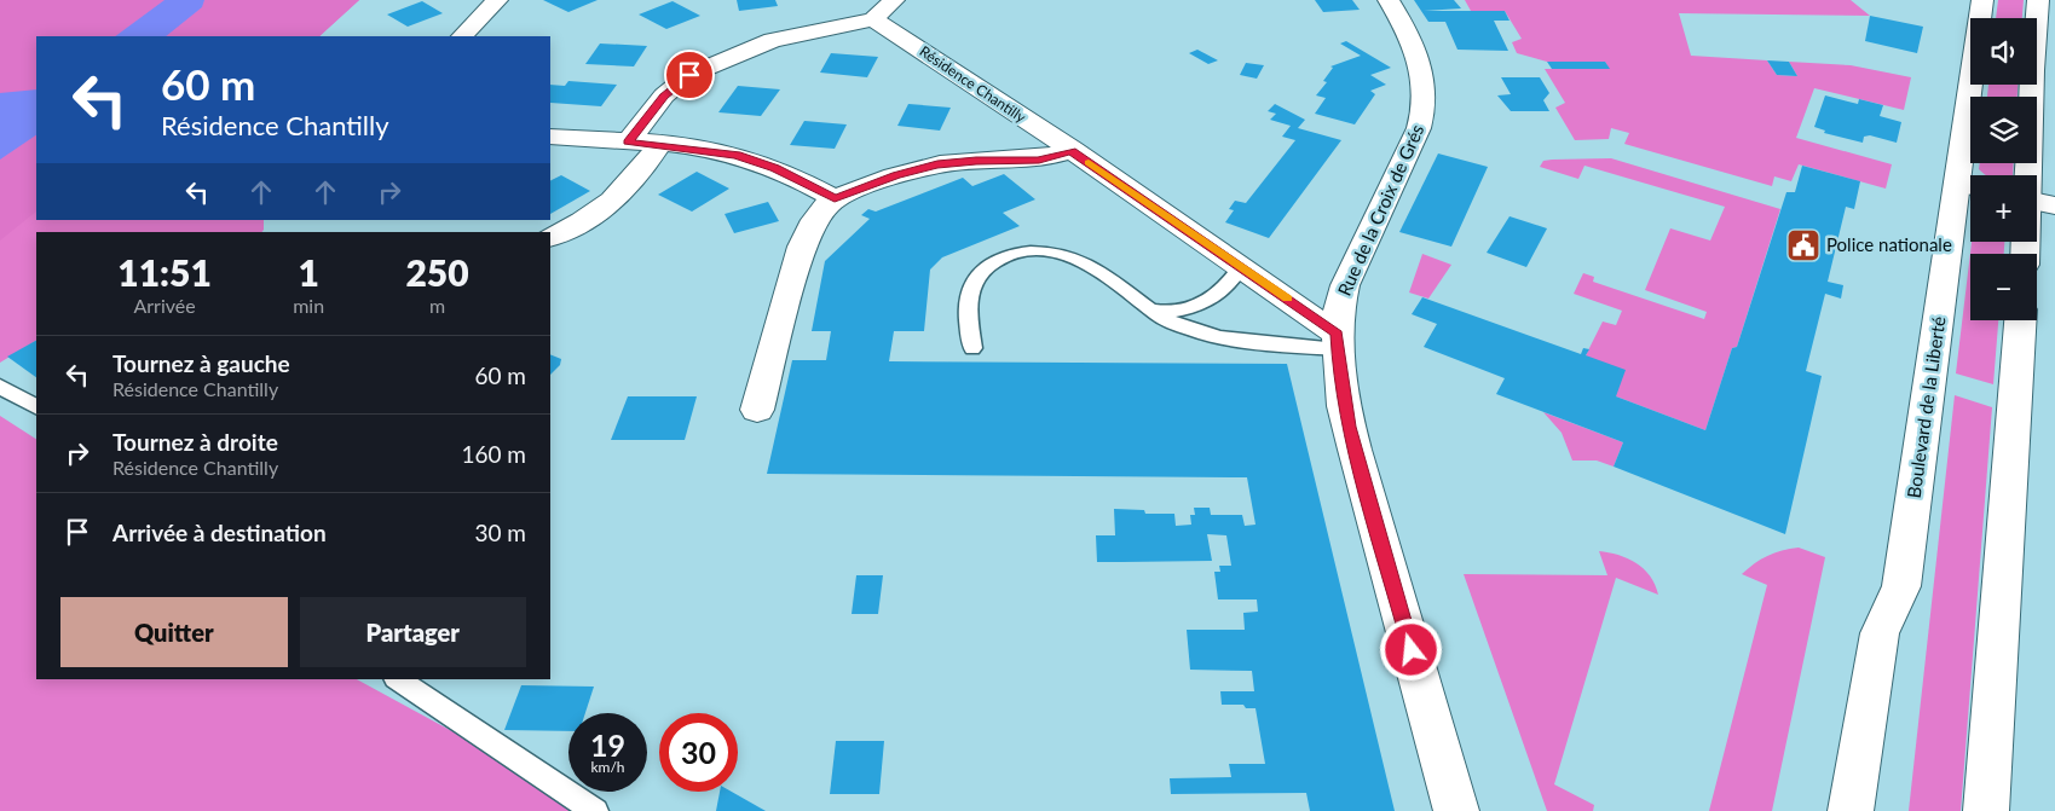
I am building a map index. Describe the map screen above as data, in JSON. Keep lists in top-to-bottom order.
{
  "streets": {
    "street": ["Résidence Chantilly", "Rue de la Croix de Grés", "Boulevard de la Liberté"]
  },
  "crossings": [
    ["Résidence Chantilly", "Rue de la Croix de Grés"]
  ],
  "places": {
    "public building": ["Police nationale"]
  },
  "page": {
    "map_buttons": ["+", "−"],
    "turn": ["60 m", "Résidence Chantilly"],
    "eta": [
      "11:51",
      "Arrivée",
      "1",
      "min",
      "250",
      "m"
    ],
    "list": [
      {
        "name": "Tournez à gauche",
        "note": "Résidence Chantilly",
        "value": "60 m"
      },
      {
        "name": "Tournez à droite",
        "note": "Résidence Chantilly",
        "value": "160 m"
      },
      {
        "name": "Arrivée à destination",
        "value": "30 m"
      }
    ],
    "buttons": ["Quitter", "Partager"],
    "speed": "19 km/h",
    "limit": "30"
  }
}
